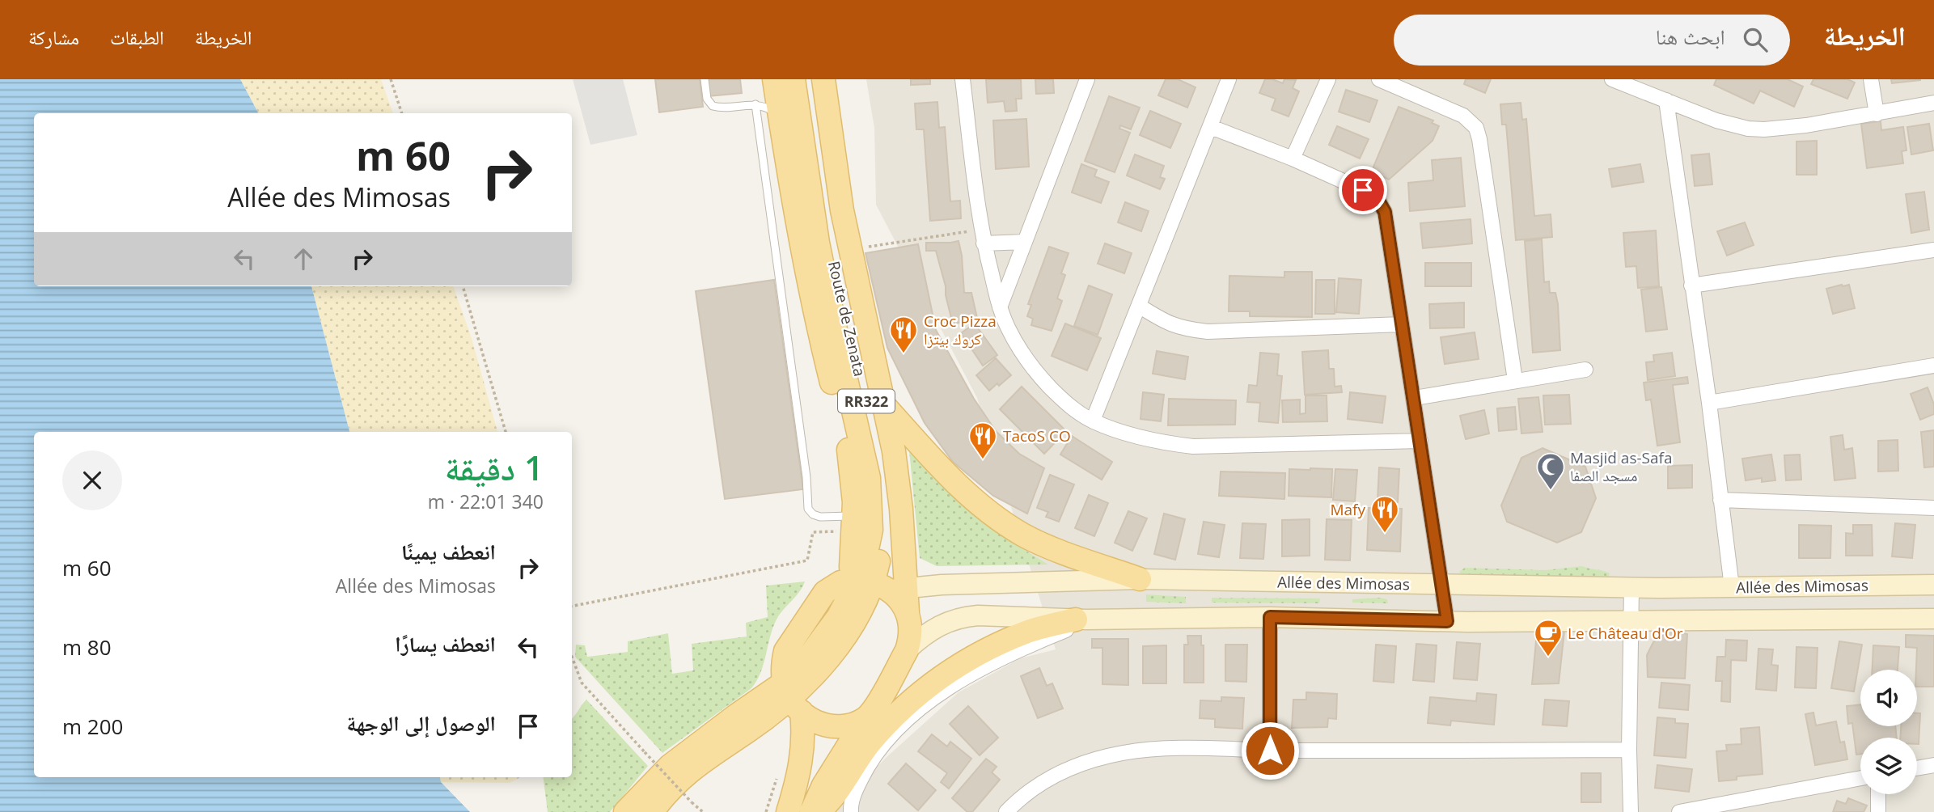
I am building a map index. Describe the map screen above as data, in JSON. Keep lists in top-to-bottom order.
{
  "streets": {
    "main road": ["Route de Zenata", "RR322", "Allée des Mimosas"]
  },
  "crossings": [
    ["Route de Zenata", "RR322"],
    ["Route de Zenata", "Allée des Mimosas"]
  ],
  "places": {
    "restaurant": ["Croc Pizza كروك بيتزا", "TacoS CO", "Mafy"],
    "mosque": ["Masjid as-Safa مسجد الصفا"],
    "cafe": ["Le Château d'Or"]
  },
  "page": {
    "header": "الخريطة",
    "search": "ابحث هنا",
    "nav": ["الخريطة", "الطبقات", "مشاركة"],
    "turn": ["60 m", "Allée des Mimosas"],
    "heading": ["1 دقيقة", "340 m · 22:01"],
    "list": [
      {
        "name": "انعطف يمينًا",
        "note": "Allée des Mimosas",
        "value": "60 m"
      },
      {
        "name": "انعطف يسارًا",
        "value": "80 m"
      },
      {
        "name": "الوصول إلى الوجهة",
        "value": "200 m"
      }
    ]
  }
}
